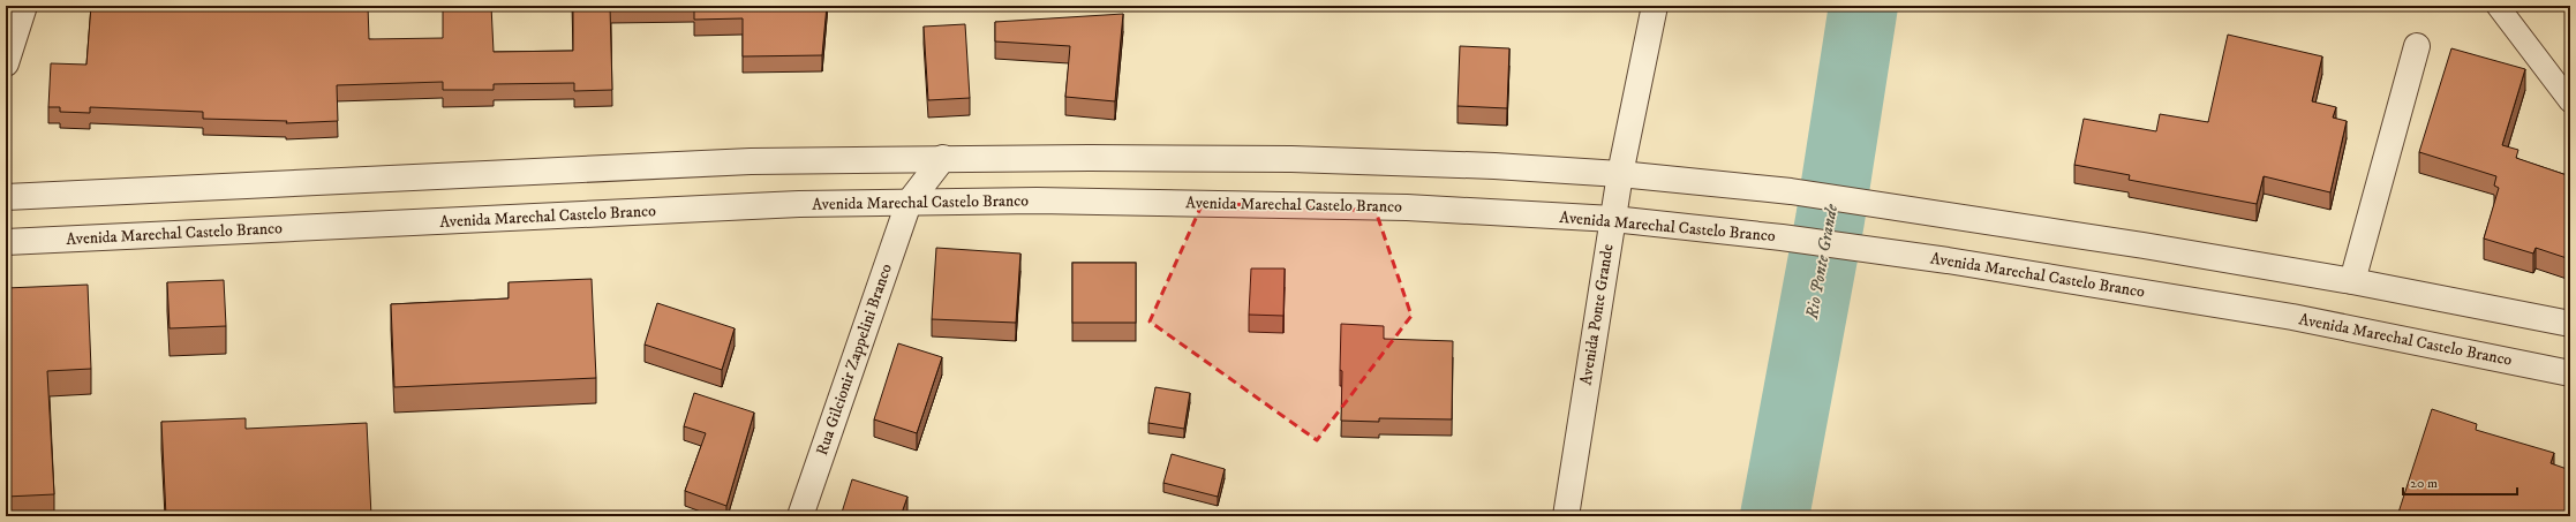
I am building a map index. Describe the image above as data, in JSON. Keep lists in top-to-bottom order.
{
  "streets": {
    "street": ["Avenida Marechal Castelo Branco", "Avenida Ponte Grande", "Rua Gilcionir Zappelini Branco"]
  },
  "crossings": [
    ["Avenida Marechal Castelo Branco", "Avenida Ponte Grande"],
    ["Avenida Marechal Castelo Branco", "Rua Gilcionir Zappelini Branco"]
  ],
  "water": ["Rio Ponte Grande"],
  "scale_bar": "20 m"
}
